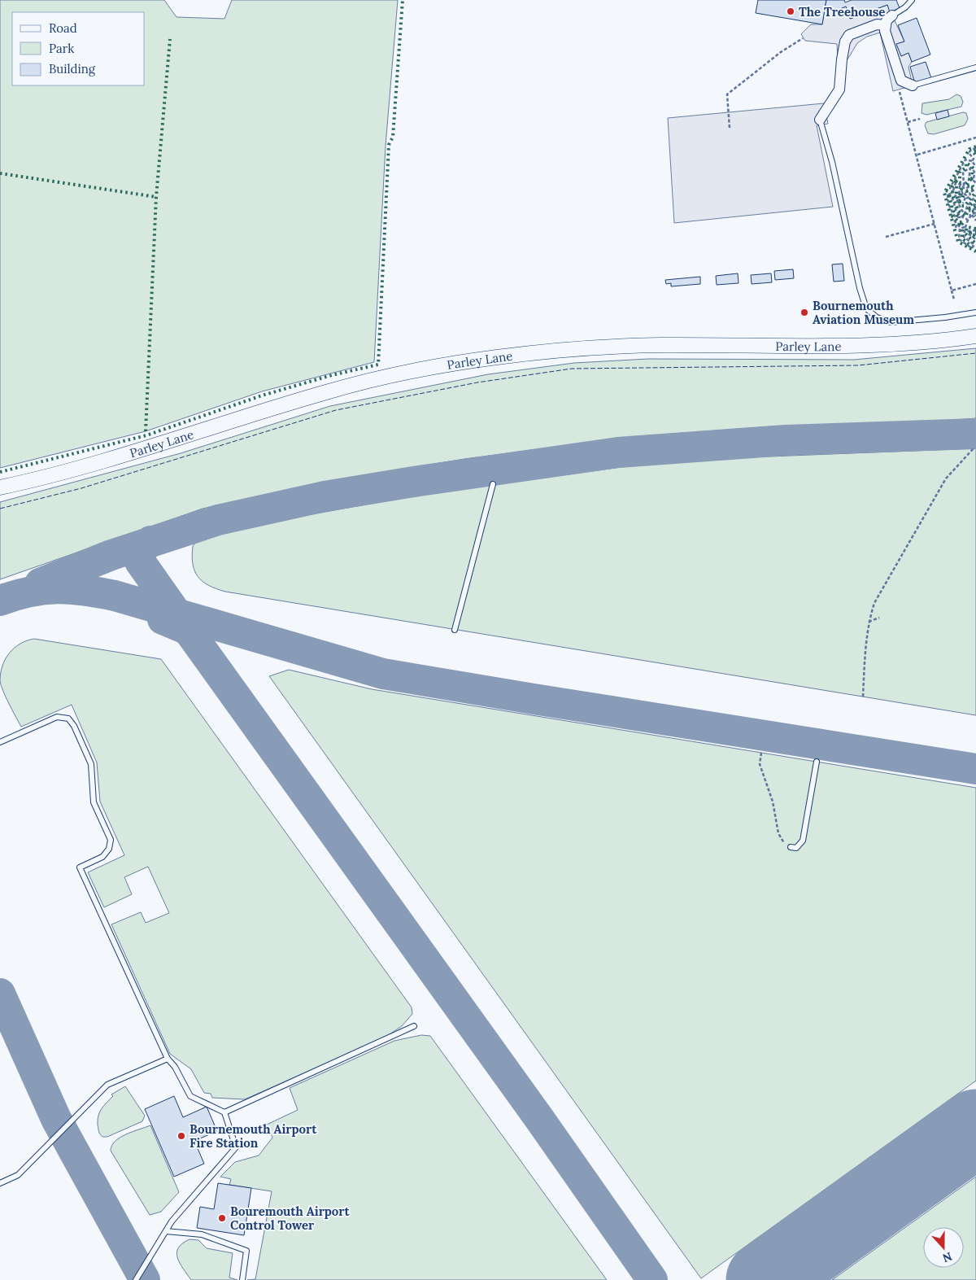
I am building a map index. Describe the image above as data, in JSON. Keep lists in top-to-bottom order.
{
  "streets": {
    "main road": ["Parley Lane"]
  },
  "places": [
    "The Treehouse",
    "Bournemouth Aviation Museum",
    "Bournemouth Airport Fire Station",
    "Bouremouth Airport Control Tower"
  ],
  "legend": ["Road", "Park", "Building"],
  "north": "bottom"
}
